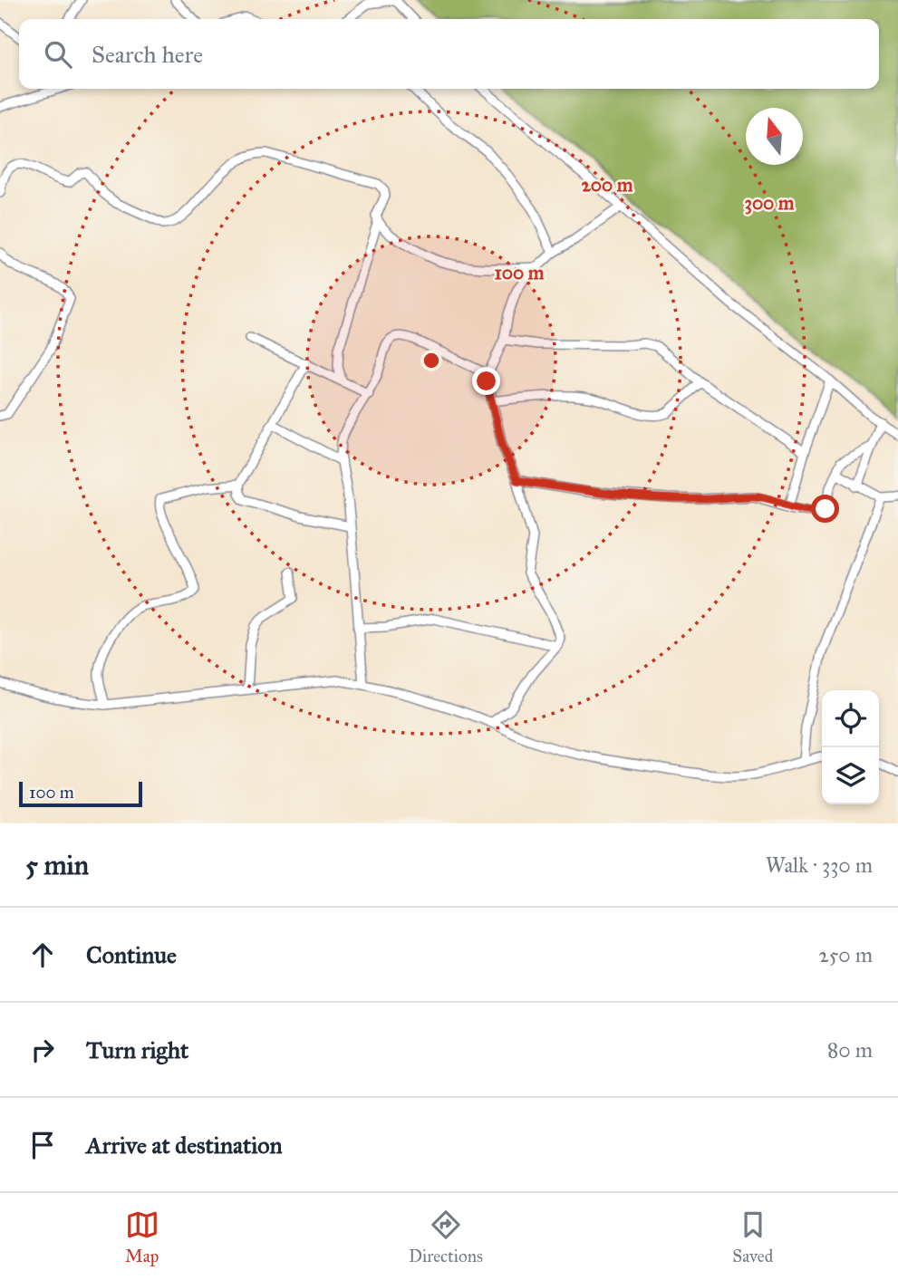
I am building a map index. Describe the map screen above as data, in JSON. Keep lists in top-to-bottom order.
{
  "scale_bar": "100 m",
  "north": "top",
  "page": {
    "search": "Search here",
    "scale": "100 m",
    "heading": ["5 min", "Walk · 330 m"],
    "list": [
      ["Continue", "250 m"],
      ["Turn right", "80 m"],
      "Arrive at destination"
    ],
    "nav": ["Map", "Directions", "Saved"]
  },
  "rings": ["200 m", "300 m", "100 m"]
}
